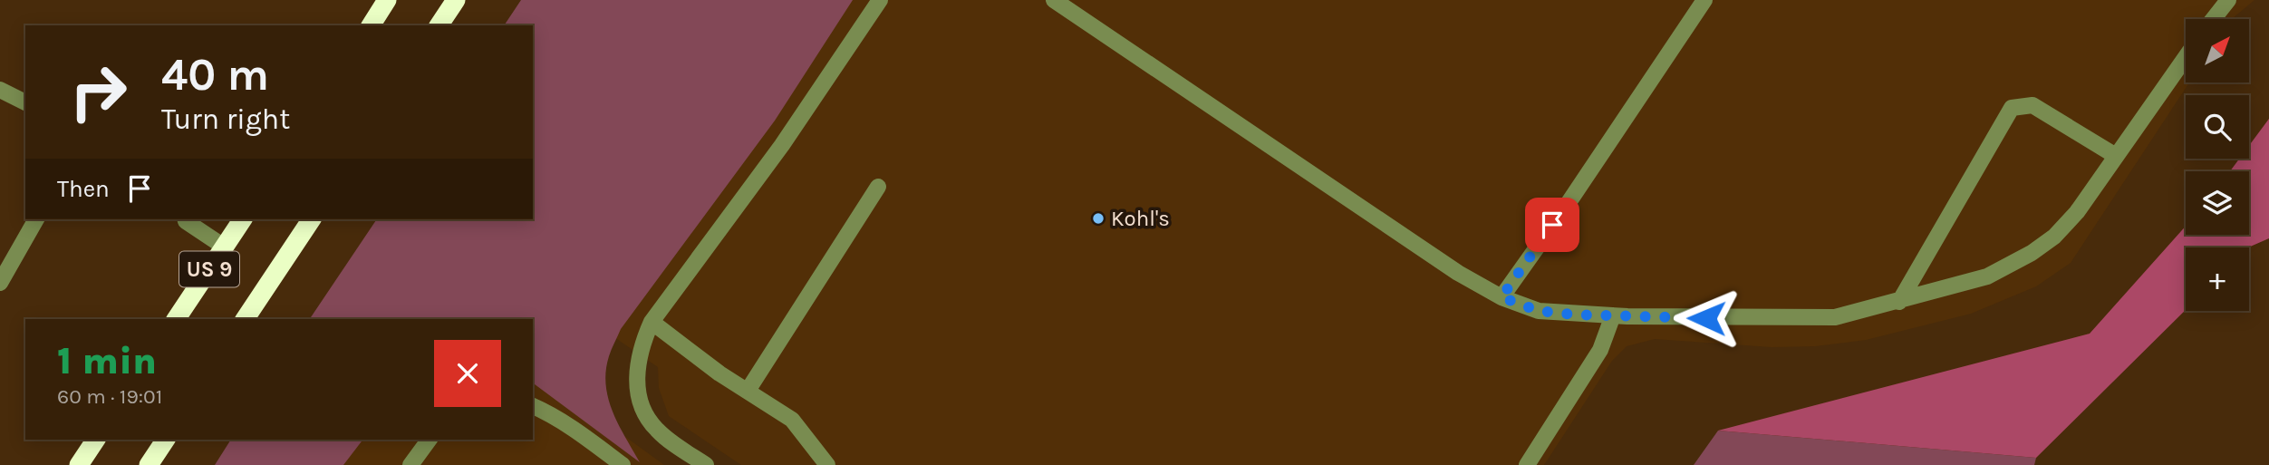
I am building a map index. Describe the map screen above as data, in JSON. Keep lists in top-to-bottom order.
{
  "streets": {
    "highway": ["US 9"]
  },
  "places": ["Kohl's"],
  "north": "top right",
  "page": {
    "map_buttons": "+",
    "turn": ["40 m", "Turn right"],
    "then": "Then",
    "heading": ["1 min", "60 m · 19:01"]
  }
}
